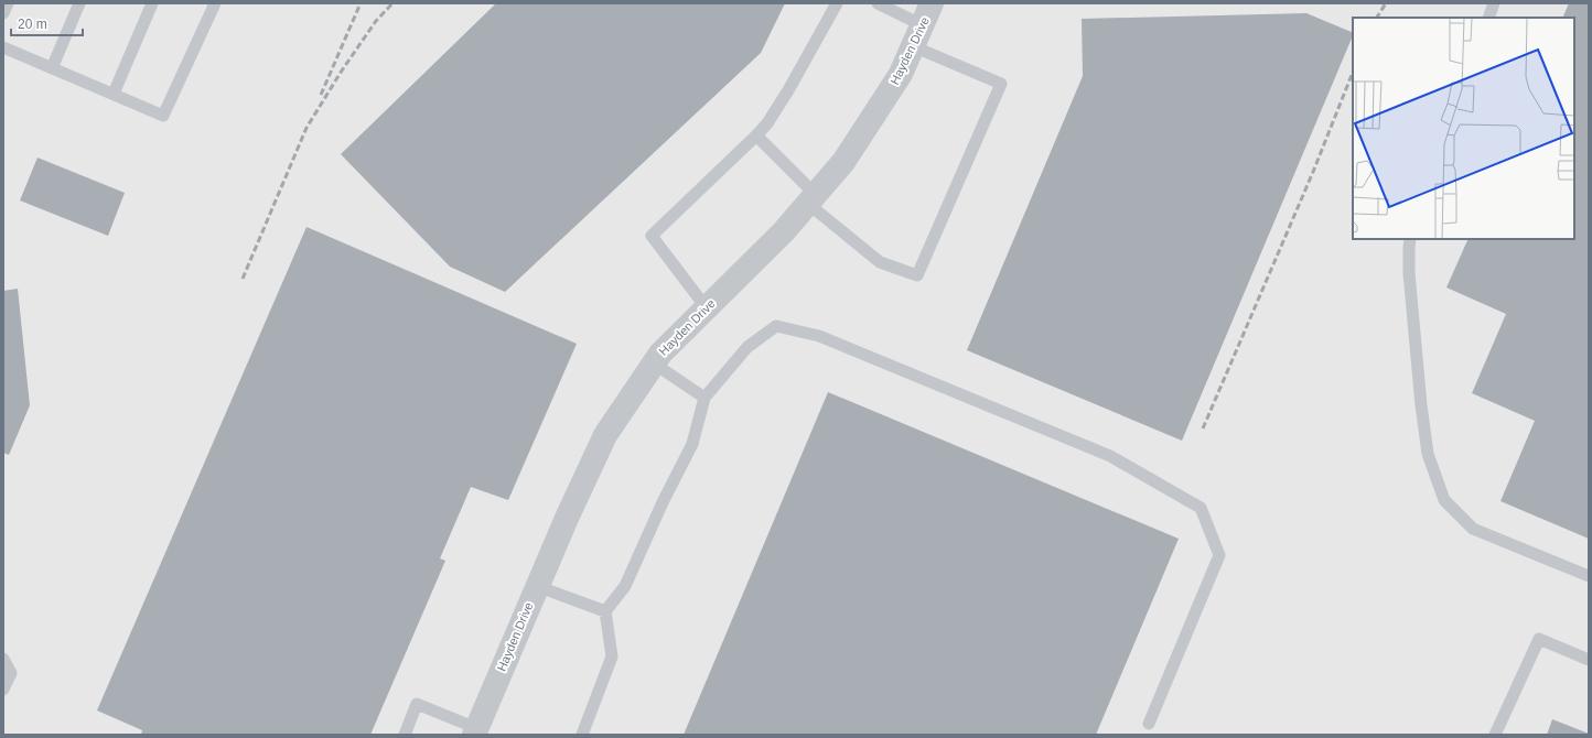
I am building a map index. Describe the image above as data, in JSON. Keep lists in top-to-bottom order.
{
  "streets": {
    "street": ["Hayden Drive"]
  },
  "scale_bar": "20 m"
}
